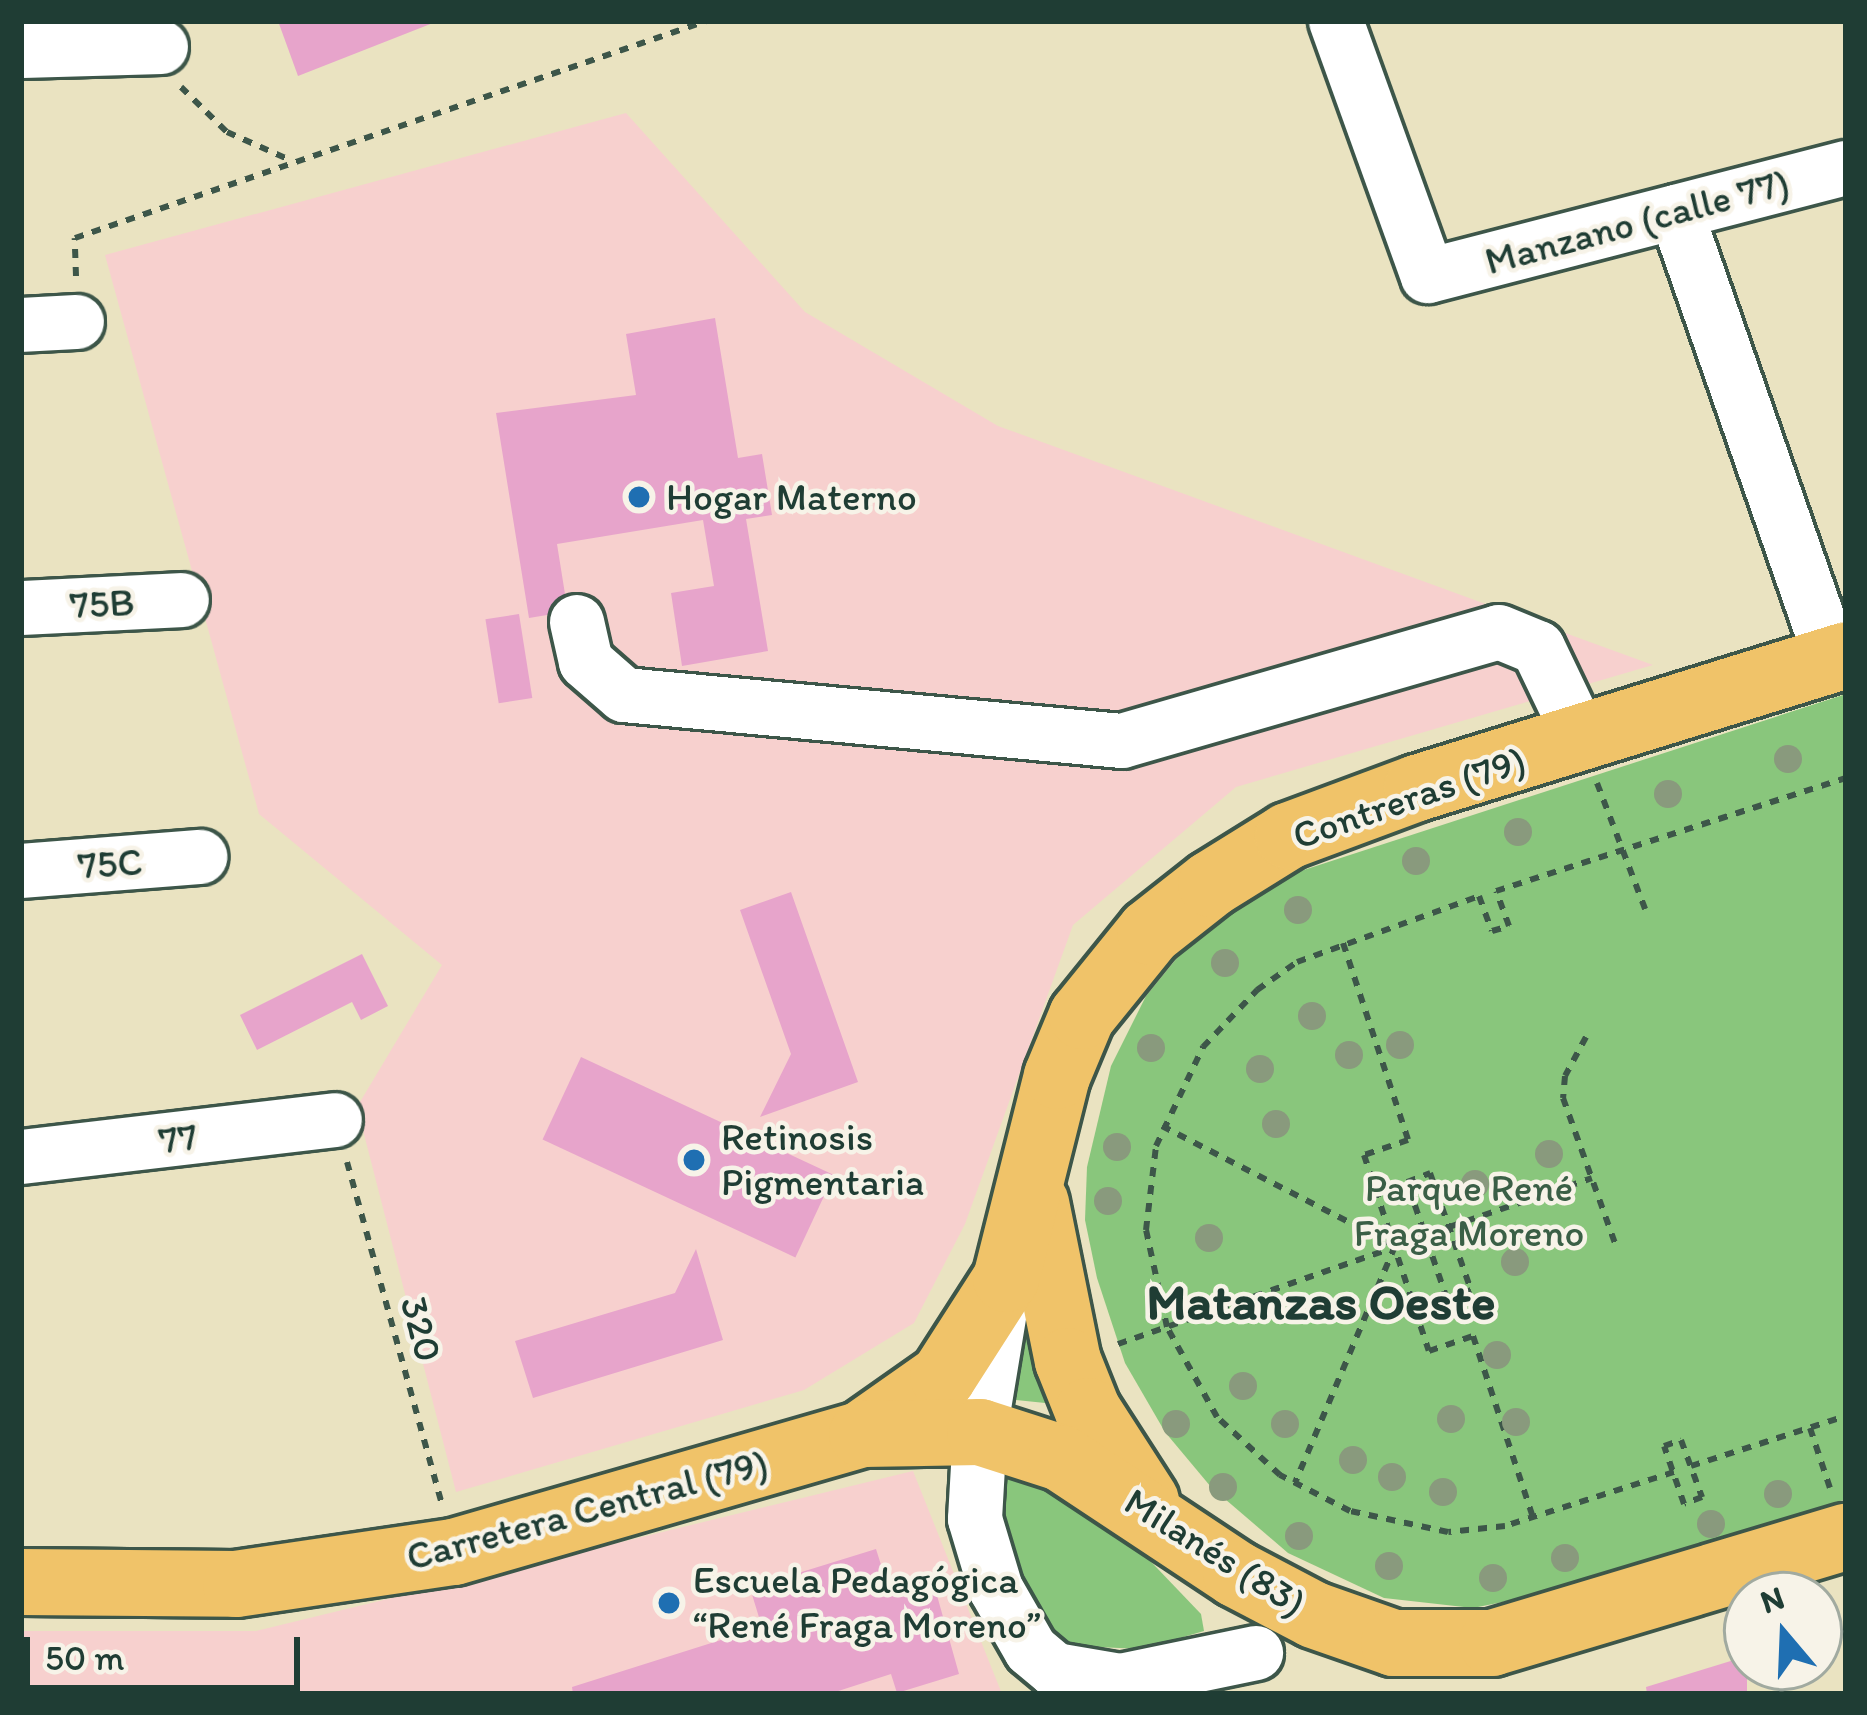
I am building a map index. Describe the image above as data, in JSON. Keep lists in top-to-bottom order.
{
  "streets": {
    "main road": ["Contreras (79)", "Carretera Central (79)", "Milanés (83)"],
    "street": [
      "Manzano (calle 77)",
      "75B",
      "75C",
      "77"
    ],
    "path": ["320"]
  },
  "crossings": [
    ["Contreras (79)", "Carretera Central (79)"],
    ["Contreras (79)", "Milanés (83)"],
    ["77", "320"],
    ["320", "Carretera Central (79)"],
    ["Carretera Central (79)", "Milanés (83)"]
  ],
  "districts": ["Matanzas Oeste"],
  "parks": ["Parque René Fraga Moreno"],
  "places": ["Hogar Materno", "Retinosis Pigmentaria", "Escuela Pedagógica “René Fraga Moreno”"],
  "scale_bar": "50 m",
  "north": "top"
}
